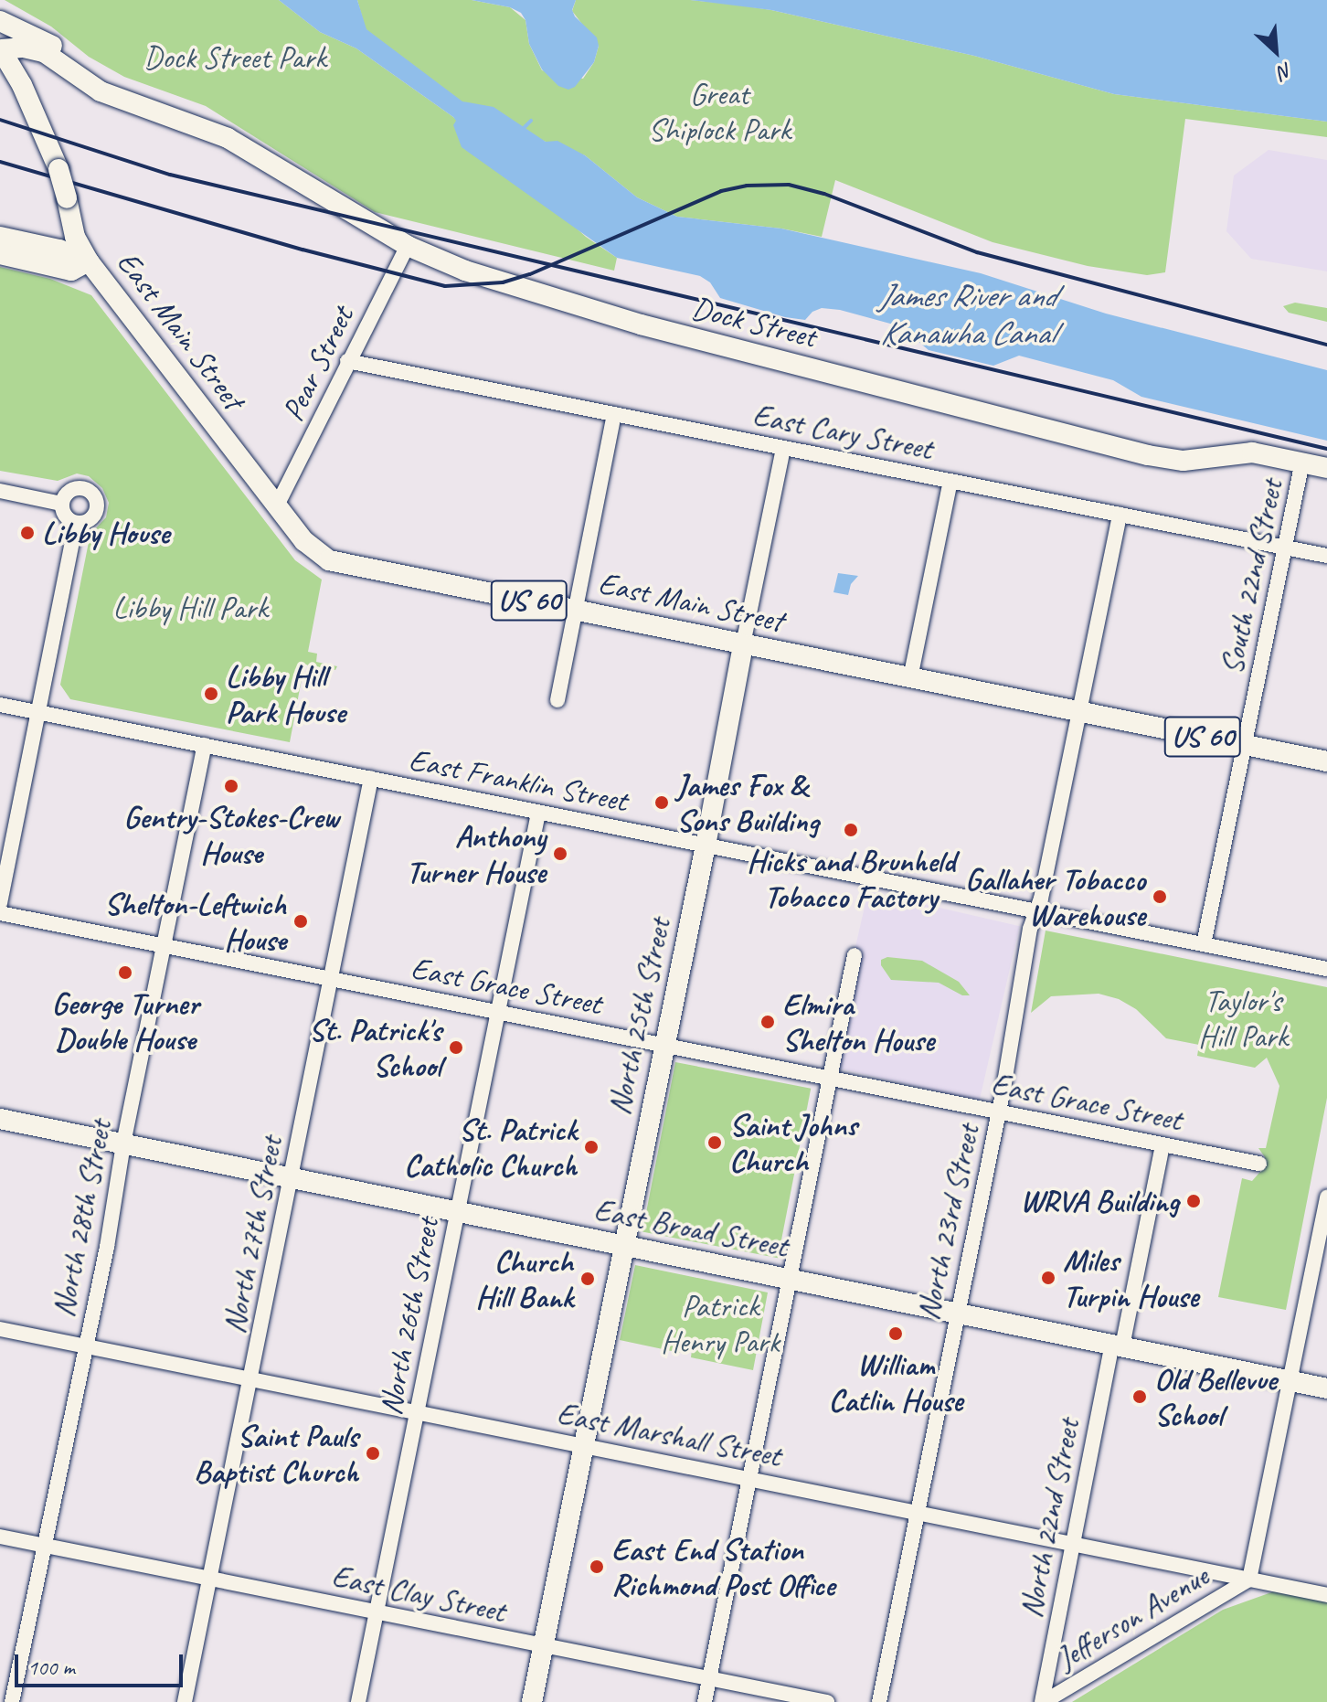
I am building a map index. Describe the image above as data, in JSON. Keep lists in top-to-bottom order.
{
  "streets": {
    "main road": [
      "Dock Street",
      "East Main Street",
      "US 60",
      "North 25th Street",
      "East Broad Street"
    ],
    "street": [
      "Pear Street",
      "East Cary Street",
      "South 22nd Street",
      "East Franklin Street",
      "East Grace Street",
      "North 28th Street",
      "North 23rd Street",
      "North 27th Street",
      "North 26th Street",
      "East Marshall Street",
      "North 22nd Street",
      "East Clay Street",
      "Jefferson Avenue"
    ]
  },
  "crossings": [
    ["Dock Street", "East Main Street"],
    ["Dock Street", "Pear Street"],
    ["Dock Street", "South 22nd Street"],
    ["East Main Street", "Pear Street"],
    ["East Main Street", "South 22nd Street"],
    ["East Main Street", "North 25th Street"],
    ["East Main Street", "North 23rd Street"],
    ["Pear Street", "East Cary Street"],
    ["East Cary Street", "South 22nd Street"],
    ["East Cary Street", "North 23rd Street"],
    ["East Franklin Street", "North 25th Street"],
    ["East Franklin Street", "North 28th Street"],
    ["East Franklin Street", "North 23rd Street"],
    ["East Franklin Street", "North 27th Street"],
    ["East Franklin Street", "North 26th Street"],
    ["East Grace Street", "North 25th Street"],
    ["East Grace Street", "North 28th Street"],
    ["East Grace Street", "North 23rd Street"],
    ["East Grace Street", "North 27th Street"],
    ["East Grace Street", "North 26th Street"],
    ["East Grace Street", "North 22nd Street"],
    ["North 25th Street", "East Broad Street"],
    ["North 25th Street", "East Marshall Street"],
    ["North 25th Street", "East Clay Street"],
    ["North 28th Street", "East Broad Street"],
    ["North 28th Street", "East Marshall Street"],
    ["North 28th Street", "East Clay Street"],
    ["North 23rd Street", "East Broad Street"],
    ["North 23rd Street", "East Marshall Street"],
    ["East Broad Street", "North 27th Street"],
    ["East Broad Street", "North 26th Street"],
    ["East Broad Street", "North 22nd Street"],
    ["North 27th Street", "East Marshall Street"],
    ["North 27th Street", "East Clay Street"],
    ["North 26th Street", "East Marshall Street"],
    ["North 26th Street", "East Clay Street"],
    ["East Marshall Street", "North 22nd Street"],
    ["East Marshall Street", "Jefferson Avenue"],
    ["North 22nd Street", "Jefferson Avenue"]
  ],
  "water": ["James River and Kanawha Canal"],
  "parks": [
    "Dock Street Park",
    "Great Shiplock Park",
    "Libby Hill Park",
    "Taylor's Hill Park",
    "Patrick Henry Park"
  ],
  "places": [
    "Libby House",
    "Libby Hill Park House",
    "Gentry-Stokes-Crew House",
    "James Fox & Sons Building",
    "Hicks and Brunheld Tobacco Factory",
    "Anthony Turner House",
    "Gallaher Tobacco Warehouse",
    "Shelton-Leftwich House",
    "George Turner Double House",
    "Elmira Shelton House",
    "St. Patrick's School",
    "Saint Johns Church",
    "St. Patrick Catholic Church",
    "WRVA Building",
    "Miles Turpin House",
    "Church Hill Bank",
    "William Catlin House",
    "Old Bellevue School",
    "Saint Pauls Baptist Church",
    "East End Station Richmond Post Office"
  ],
  "scale_bar": "100 m",
  "north": "bottom right"
}
